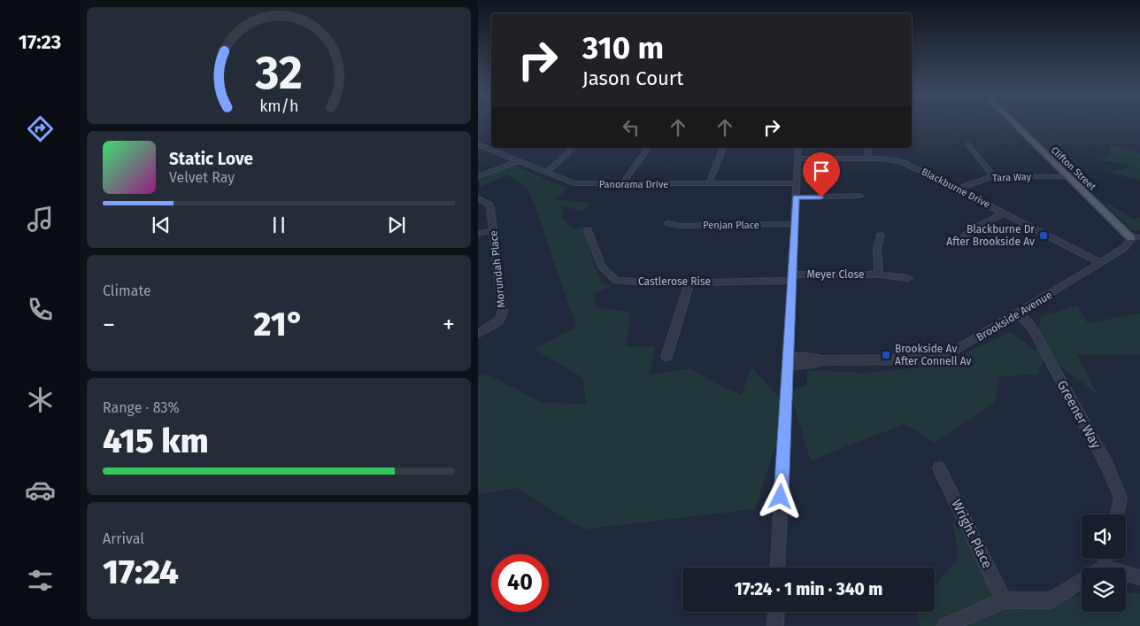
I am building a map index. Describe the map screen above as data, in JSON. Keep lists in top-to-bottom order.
{
  "streets": {
    "main road": ["Clifton Street"],
    "street": [
      "Tara Way",
      "Panorama Drive",
      "Blackburne Drive",
      "Penjan Place",
      "Morundah Place",
      "Meyer Close",
      "Castlerose Rise",
      "Brookside Avenue",
      "Greener Way",
      "Wright Place"
    ]
  },
  "crossings": [
    ["Clifton Street", "Tara Way"],
    ["Clifton Street", "Brookside Avenue"],
    ["Tara Way", "Blackburne Drive"],
    ["Blackburne Drive", "Brookside Avenue"],
    ["Meyer Close", "Castlerose Rise"],
    ["Brookside Avenue", "Greener Way"]
  ],
  "places": {
    "transit": ["Blackburne Dr After Brookside Av", "Brookside Av After Connell Av"]
  },
  "page": {
    "tabs": "17:23",
    "turn": ["310 m", "Jason Court"],
    "song": ["Static Love", "Velvet Ray"],
    "tile": [
      "Climate",
      ["Range · 83%", "415 km"],
      ["Arrival", "17:24"]
    ],
    "heat": ["−", "21°", "+"],
    "limit": "40",
    "trip": "17:24 · 1 min · 340 m",
    "gauge": ["32", "km/h"]
  }
}
